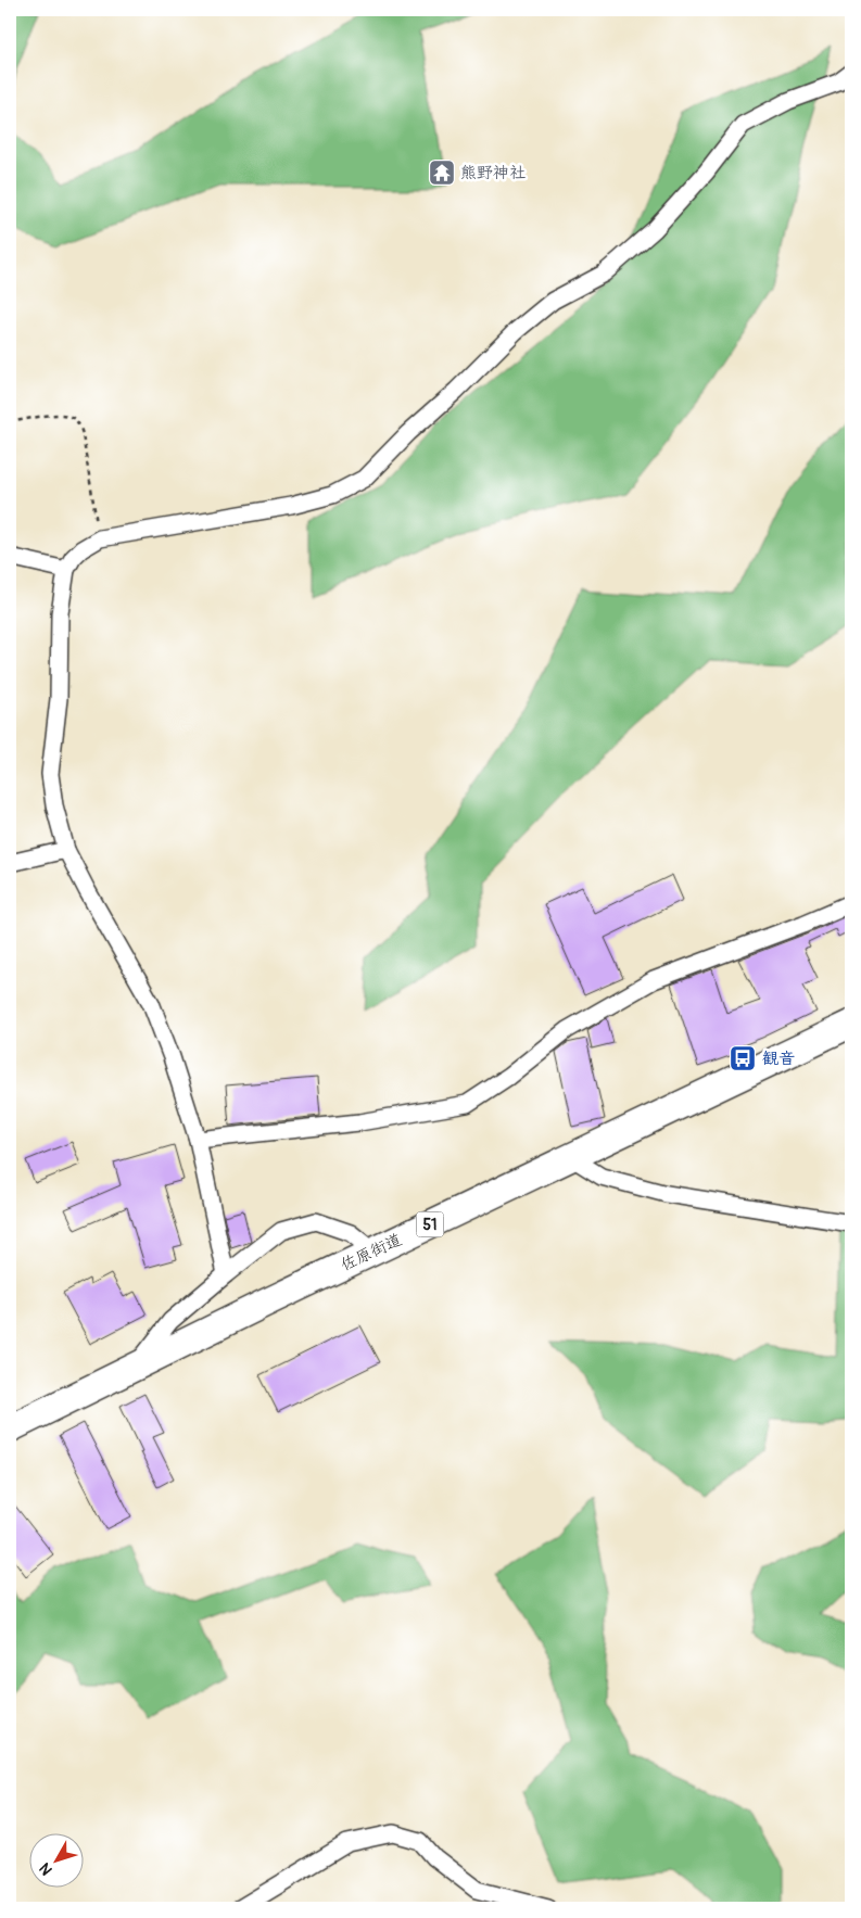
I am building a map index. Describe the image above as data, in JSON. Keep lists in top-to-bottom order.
{
  "streets": {
    "highway": ["51", "佐原街道"]
  },
  "places": {
    "temple": ["熊野神社"],
    "bus stop": ["観音"]
  },
  "north": "bottom left"
}
